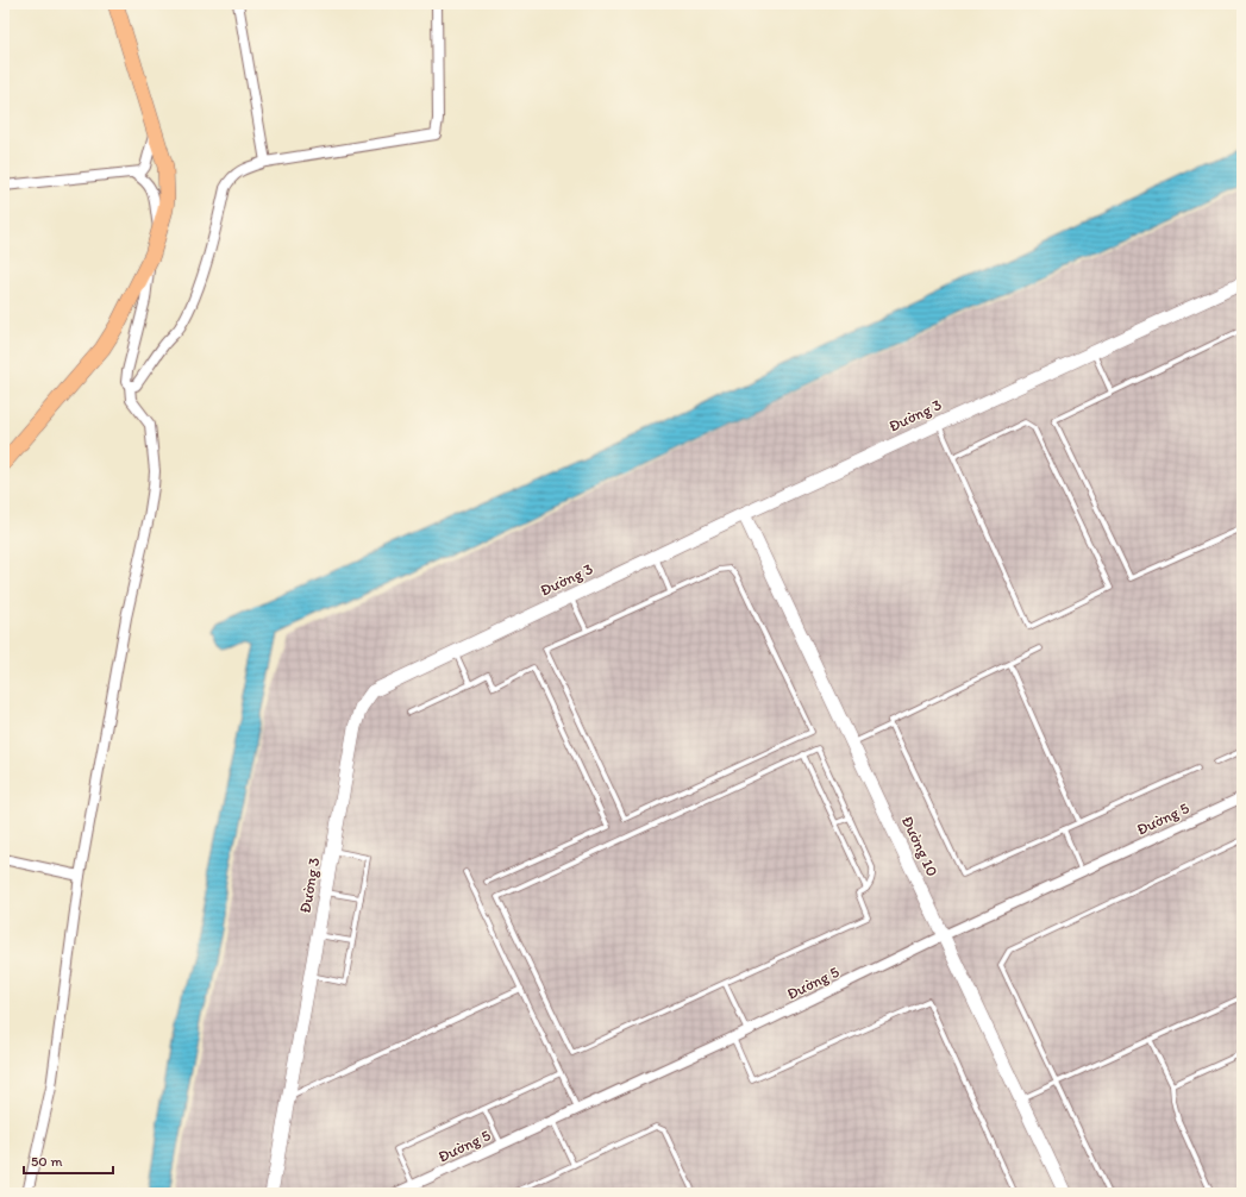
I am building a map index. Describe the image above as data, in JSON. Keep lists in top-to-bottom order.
{
  "streets": {
    "street": ["Đường 3", "Đường 5", "Đường 10"]
  },
  "crossings": [
    ["Đường 3", "Đường 10"],
    ["Đường 5", "Đường 10"]
  ],
  "scale_bar": "50 m"
}
